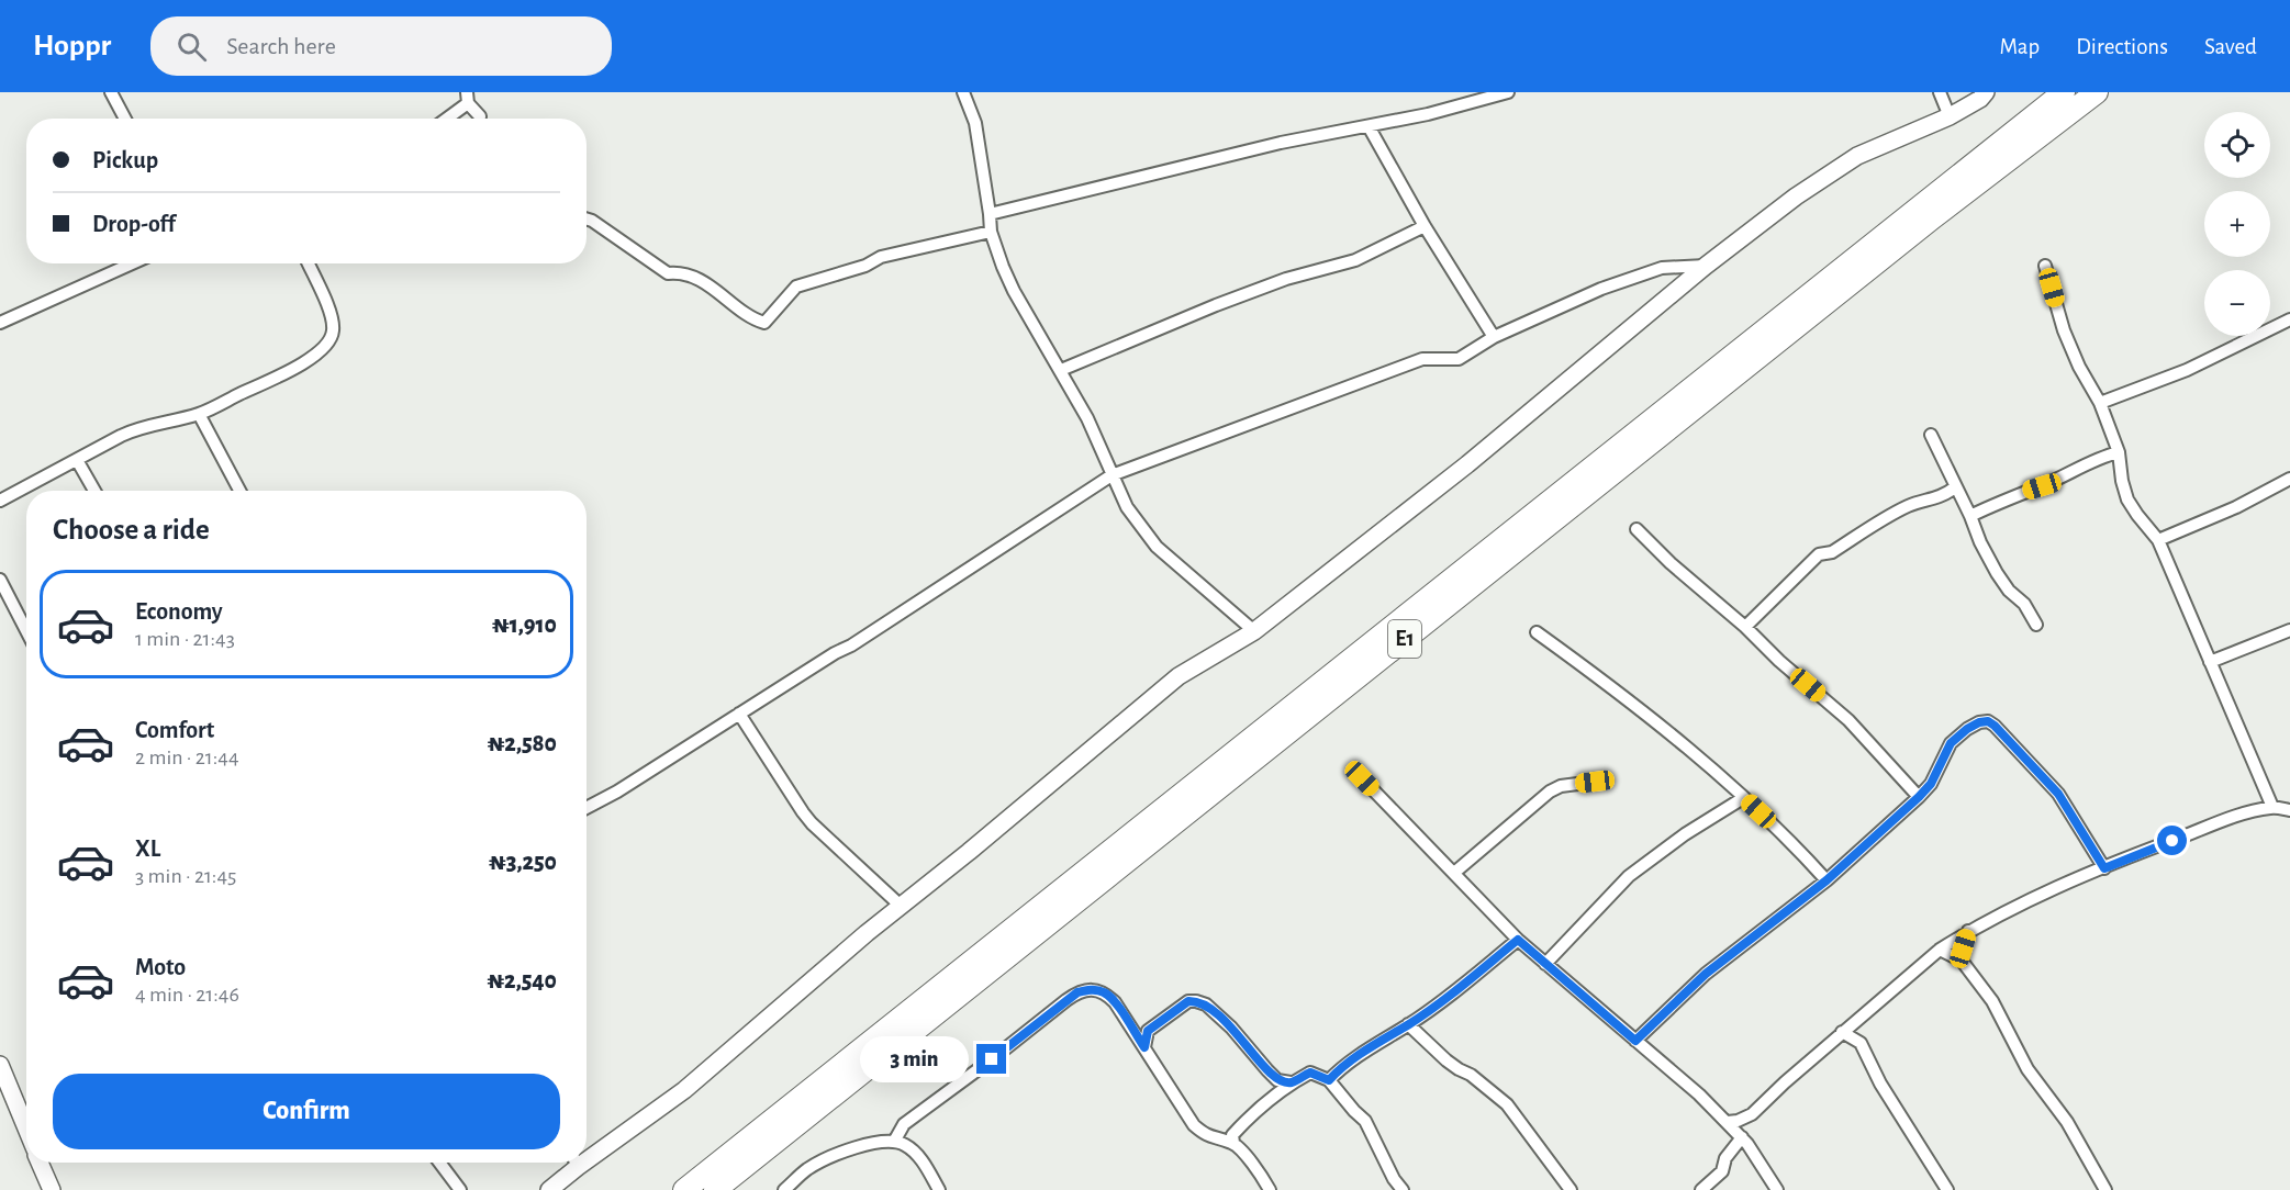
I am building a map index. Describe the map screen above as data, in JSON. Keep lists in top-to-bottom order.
{
  "streets": {
    "highway": ["E1"]
  },
  "page": {
    "header": "Hoppr",
    "search": "Search here",
    "nav": ["Map", "Directions", "Saved"],
    "map_buttons": ["+", "−"],
    "banner": ["Pickup", "Drop-off"],
    "heading": "Choose a ride",
    "list": [
      {
        "name": "Economy",
        "note": "1 min · 21:43",
        "value": "₦1,910"
      },
      {
        "name": "Comfort",
        "note": "2 min · 21:44",
        "value": "₦2,580"
      },
      {
        "name": "XL",
        "note": "3 min · 21:45",
        "value": "₦3,250"
      },
      {
        "name": "Moto",
        "note": "4 min · 21:46",
        "value": "₦2,540"
      }
    ],
    "bubble": "3 min",
    "buttons": "Confirm"
  }
}
